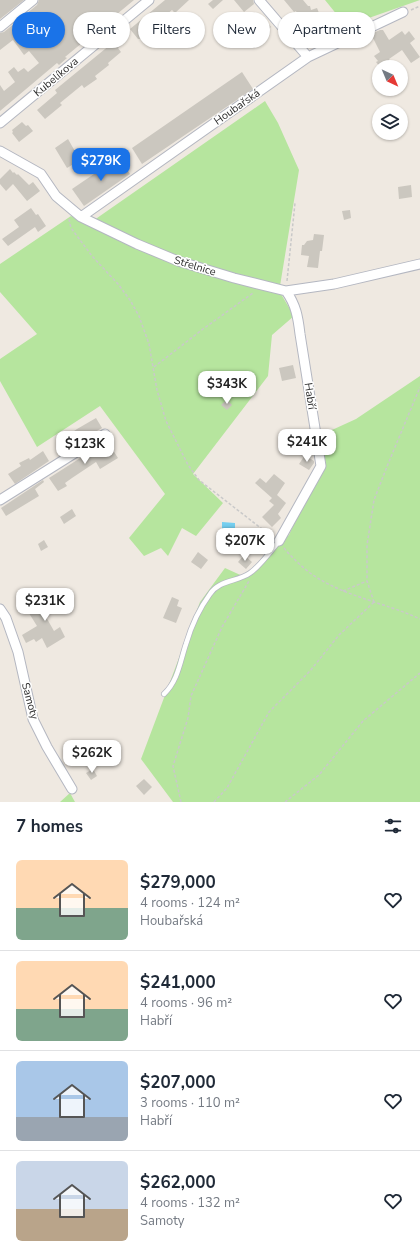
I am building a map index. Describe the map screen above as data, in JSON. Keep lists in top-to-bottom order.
{
  "streets": {
    "street": [
      "Kubelíkova",
      "Houbařská",
      "Střelnice",
      "Habří",
      "Samoty"
    ]
  },
  "crossings": [
    ["Houbařská", "Střelnice"],
    ["Střelnice", "Habří"]
  ],
  "north": "bottom right",
  "page": {
    "chip": [
      "Buy",
      "Rent",
      "Filters",
      "New",
      "Apartment"
    ],
    "price": [
      "$279K",
      "$343K",
      "$241K",
      "$123K",
      "$207K",
      "$231K",
      "$262K"
    ],
    "heading": "7 homes",
    "list": [
      {
        "name": "$279,000",
        "note": "4 rooms · 124 m² · Houbařská"
      },
      {
        "name": "$241,000",
        "note": "4 rooms · 96 m² · Habří"
      },
      {
        "name": "$207,000",
        "note": "3 rooms · 110 m² · Habří"
      },
      {
        "name": "$262,000",
        "note": "4 rooms · 132 m² · Samoty"
      }
    ]
  }
}
